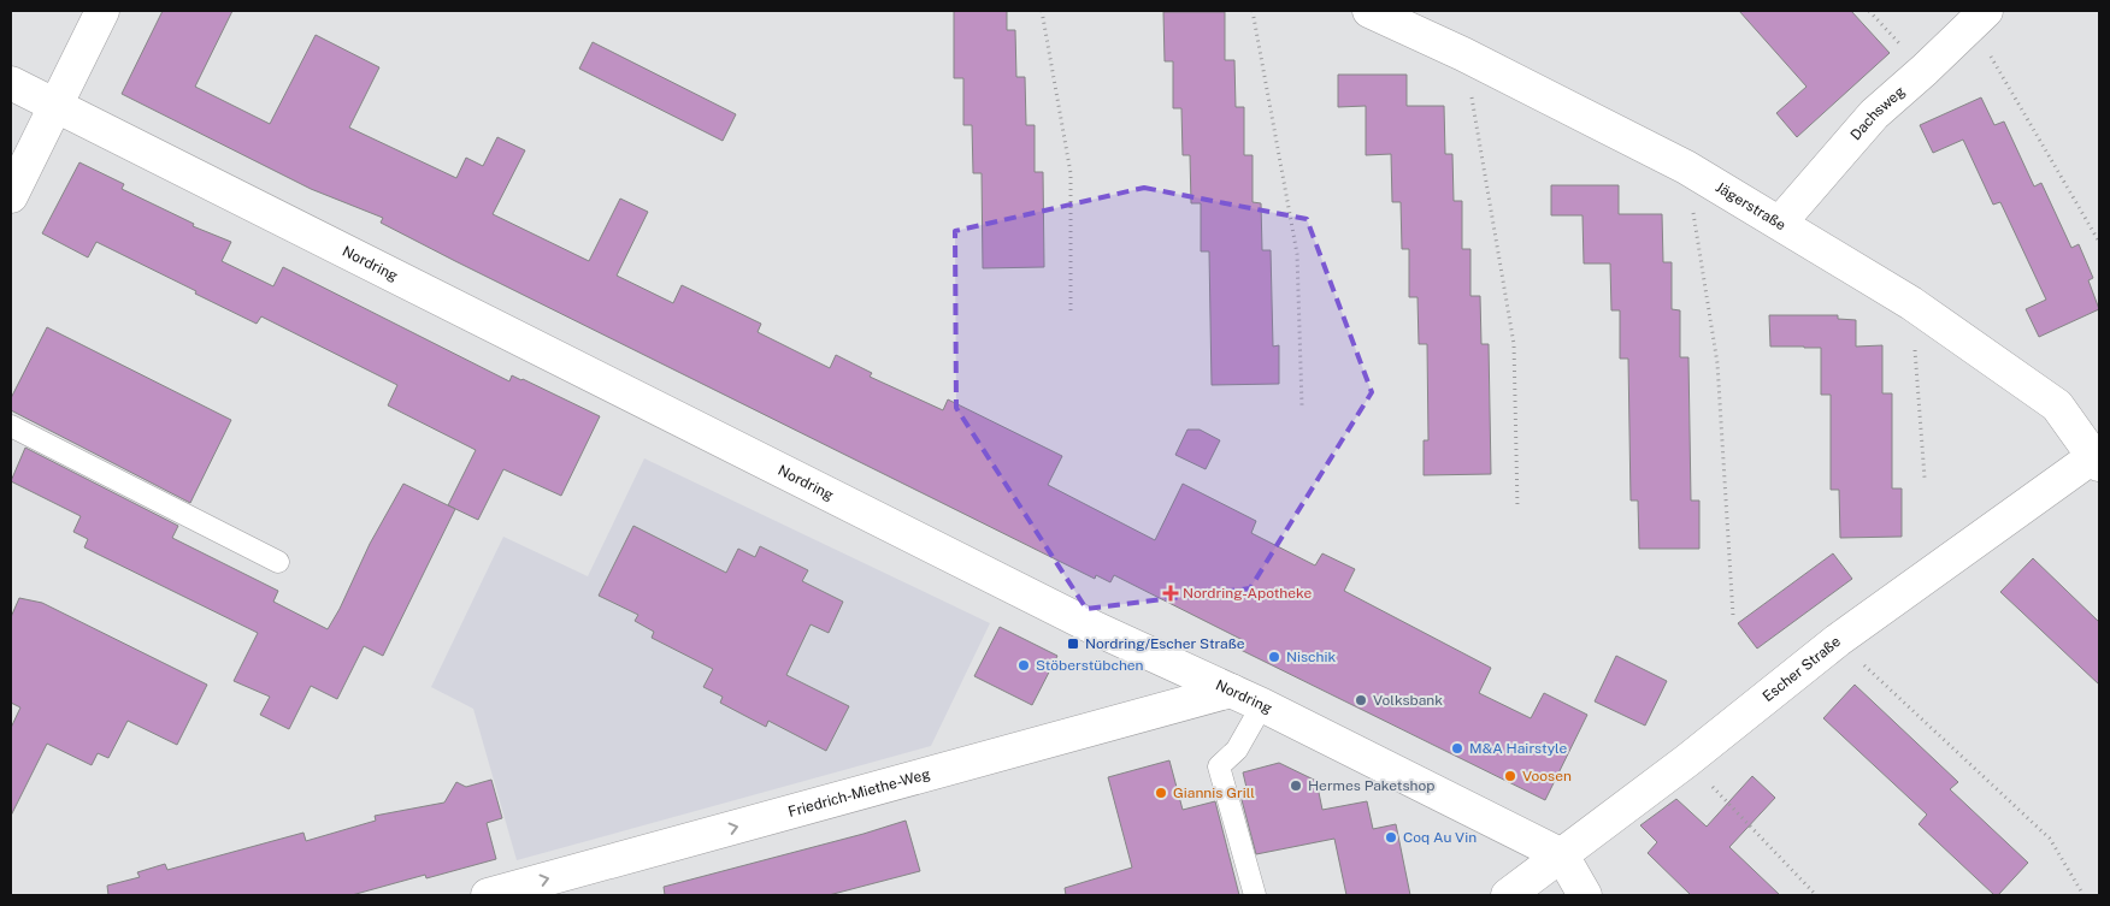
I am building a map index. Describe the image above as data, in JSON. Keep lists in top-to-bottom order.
{
  "streets": {
    "street": [
      "Dachsweg",
      "Jägerstraße",
      "Nordring",
      "Escher Straße",
      "Friedrich-Miethe-Weg"
    ]
  },
  "crossings": [
    ["Dachsweg", "Jägerstraße"],
    ["Jägerstraße", "Escher Straße"],
    ["Nordring", "Escher Straße"],
    ["Nordring", "Friedrich-Miethe-Weg"]
  ],
  "one_way": ["Friedrich-Miethe-Weg"],
  "places": {
    "health": ["Nordring-Apotheke"],
    "transit": ["Nordring/Escher Straße"],
    "other": [
      "Nischik",
      "Stöberstübchen",
      "Volksbank",
      "M&A Hairstyle",
      "Voosen",
      "Hermes Paketshop",
      "Giannis Grill",
      "Coq Au Vin"
    ]
  }
}
